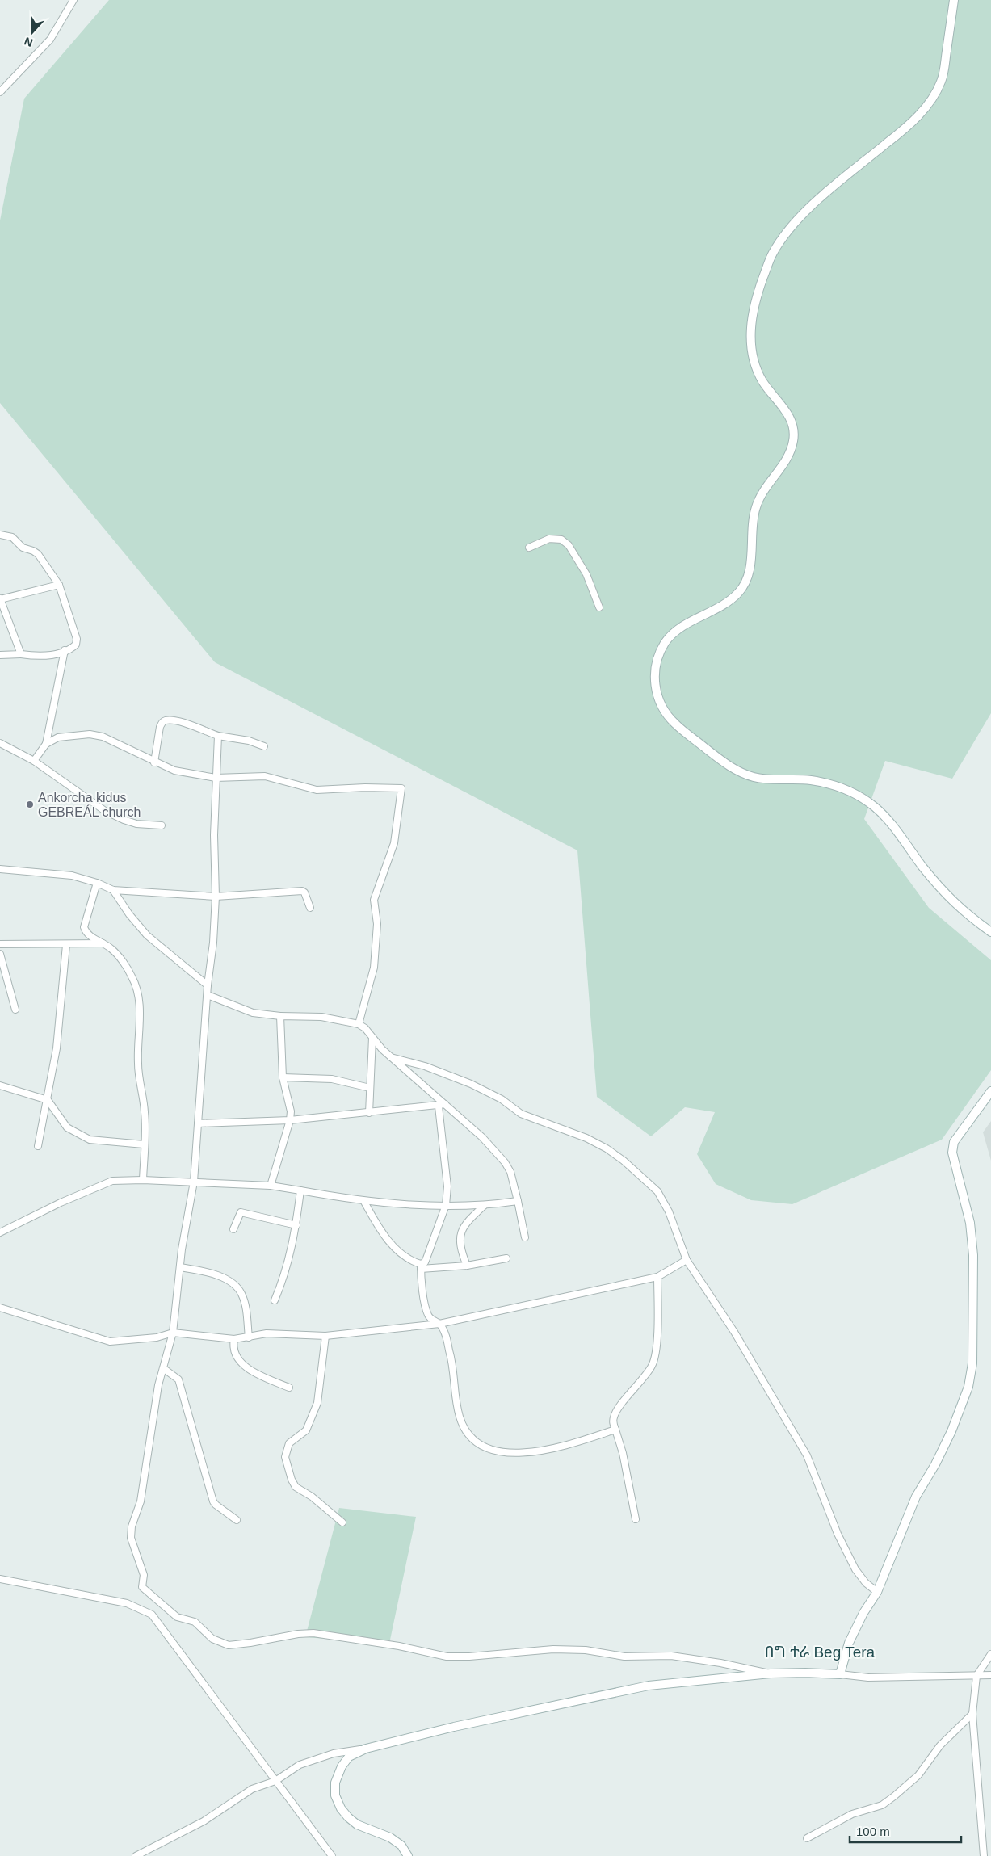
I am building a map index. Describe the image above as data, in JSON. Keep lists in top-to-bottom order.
{
  "districts": ["በግ ተራ Beg Tera"],
  "places": ["Ankorcha kidus GEBREÁL church"],
  "scale_bar": "100 m",
  "north": "bottom"
}
